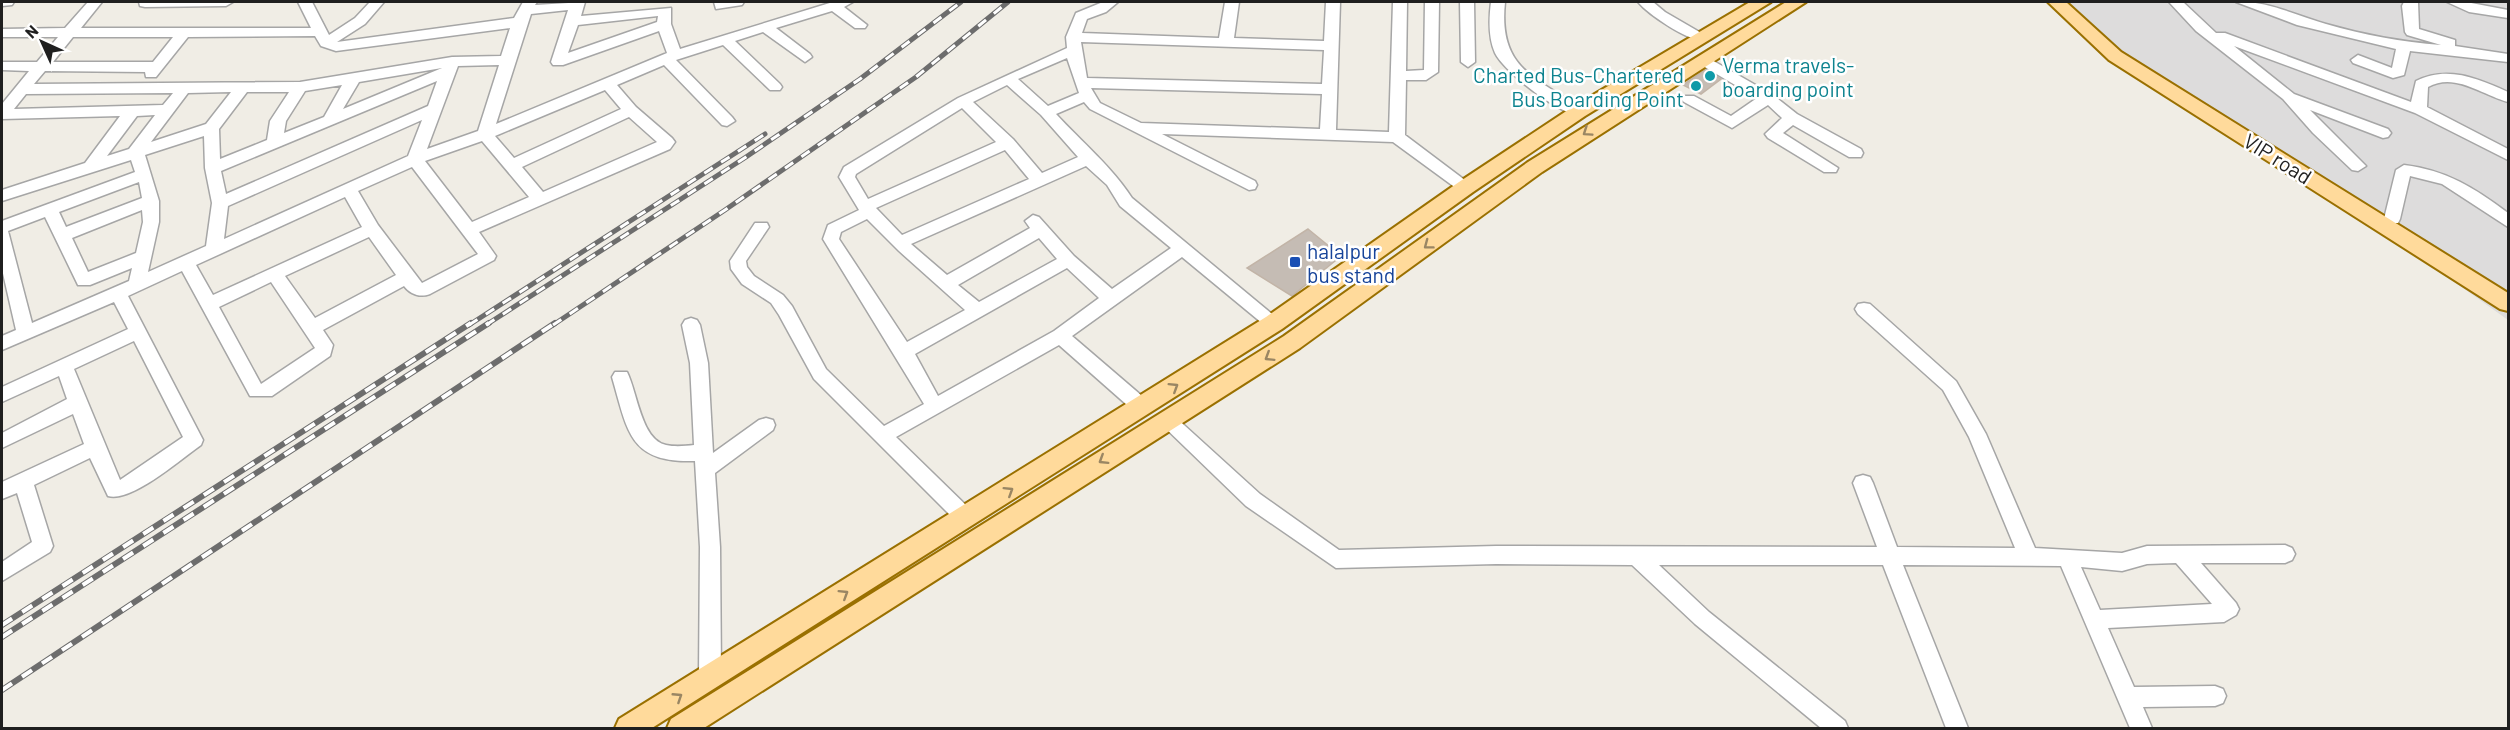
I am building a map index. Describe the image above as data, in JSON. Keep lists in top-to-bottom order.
{
  "streets": {
    "main road": ["VIP road"]
  },
  "places": {
    "other": ["Verma travels- boarding point", "Charted Bus-Chartered Bus Boarding Point"],
    "transit": ["halalpur bus stand"]
  },
  "north": "top left"
}
